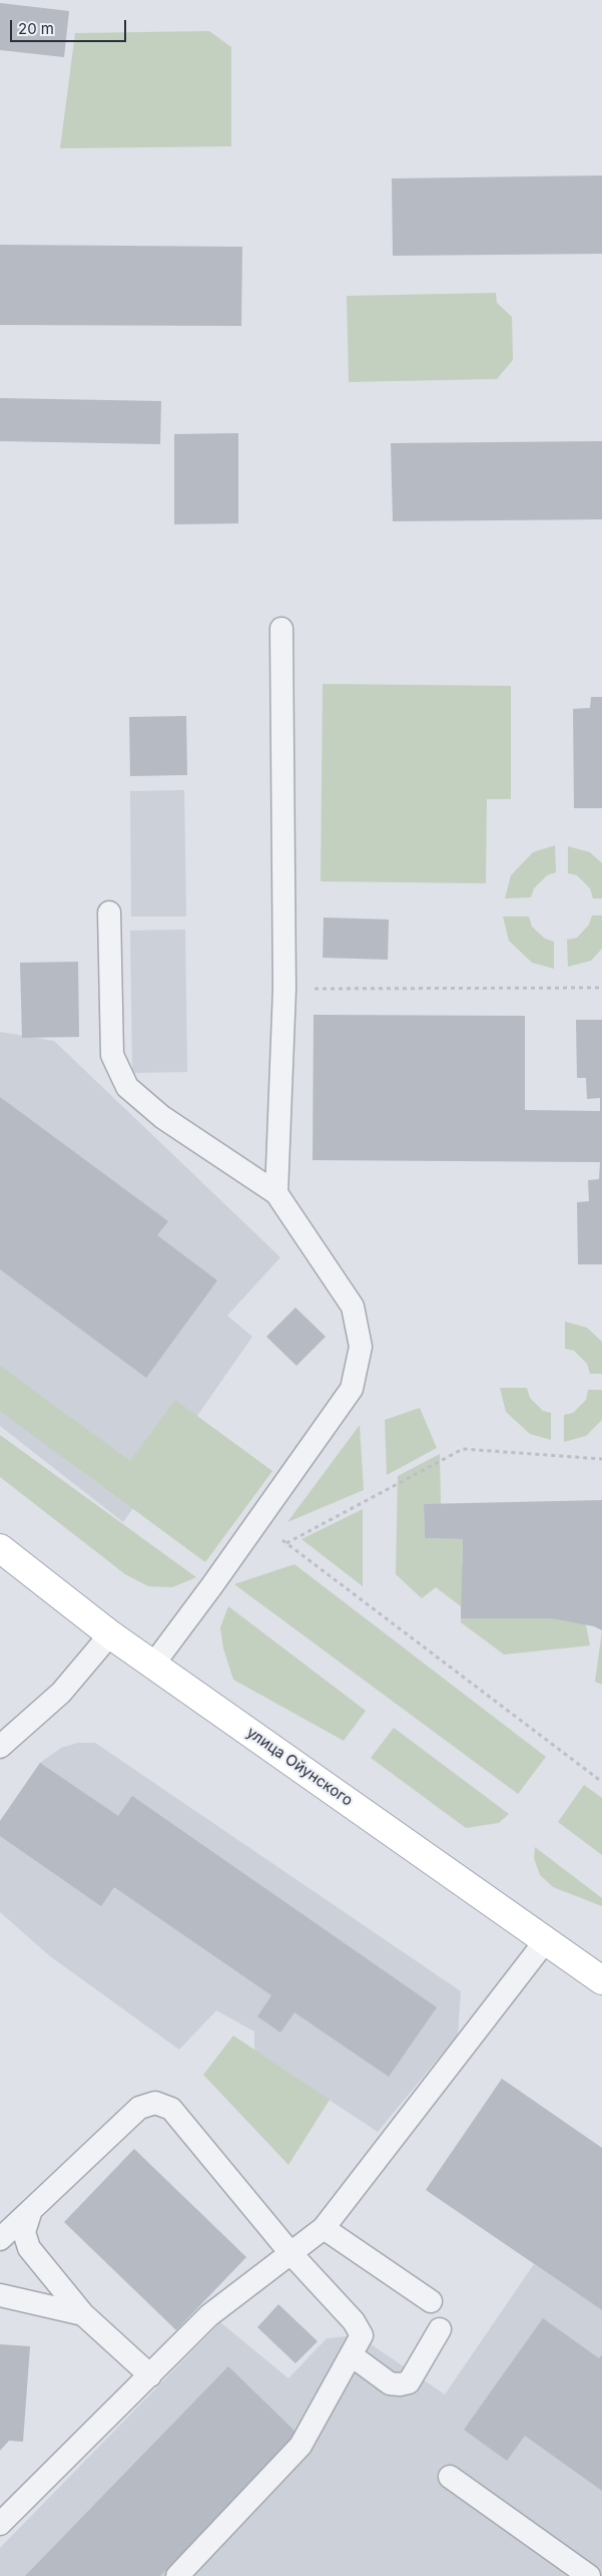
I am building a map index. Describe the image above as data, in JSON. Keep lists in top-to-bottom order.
{
  "streets": {
    "main road": ["улица Ойунского"]
  },
  "scale_bar": "20 m"
}
